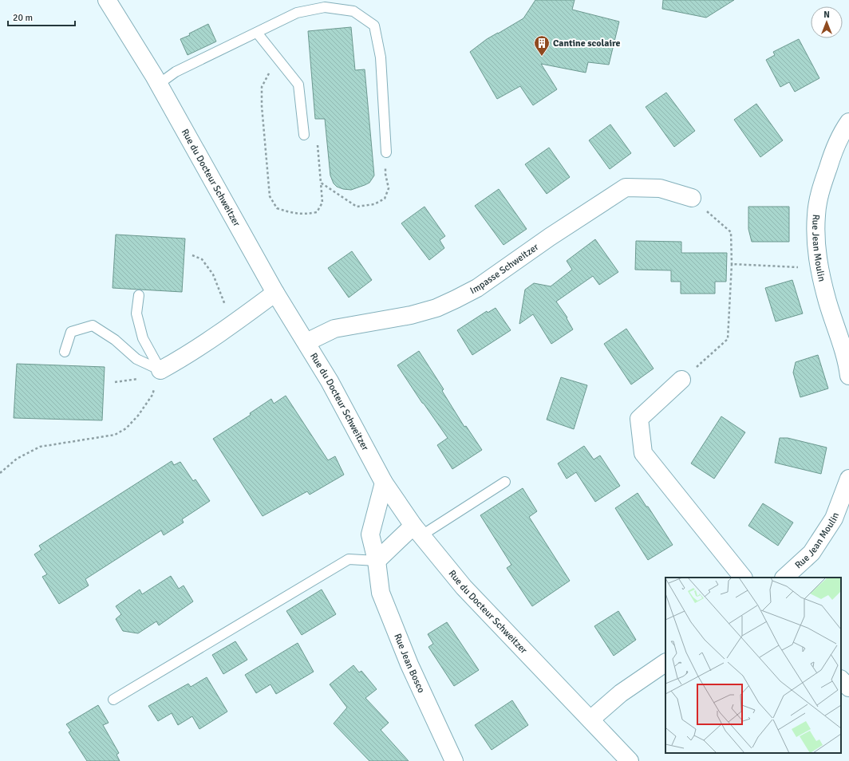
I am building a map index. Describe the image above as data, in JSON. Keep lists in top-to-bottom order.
{
  "streets": {
    "street": [
      "Rue du Docteur Schweitzer",
      "Rue Jean Moulin",
      "Impasse Schweitzer",
      "Rue Jean Bosco"
    ]
  },
  "crossings": [
    ["Rue du Docteur Schweitzer", "Impasse Schweitzer"],
    ["Rue du Docteur Schweitzer", "Rue Jean Bosco"]
  ],
  "places": {
    "building": ["Cantine scolaire"]
  },
  "scale_bar": "20 m",
  "north": "top"
}
